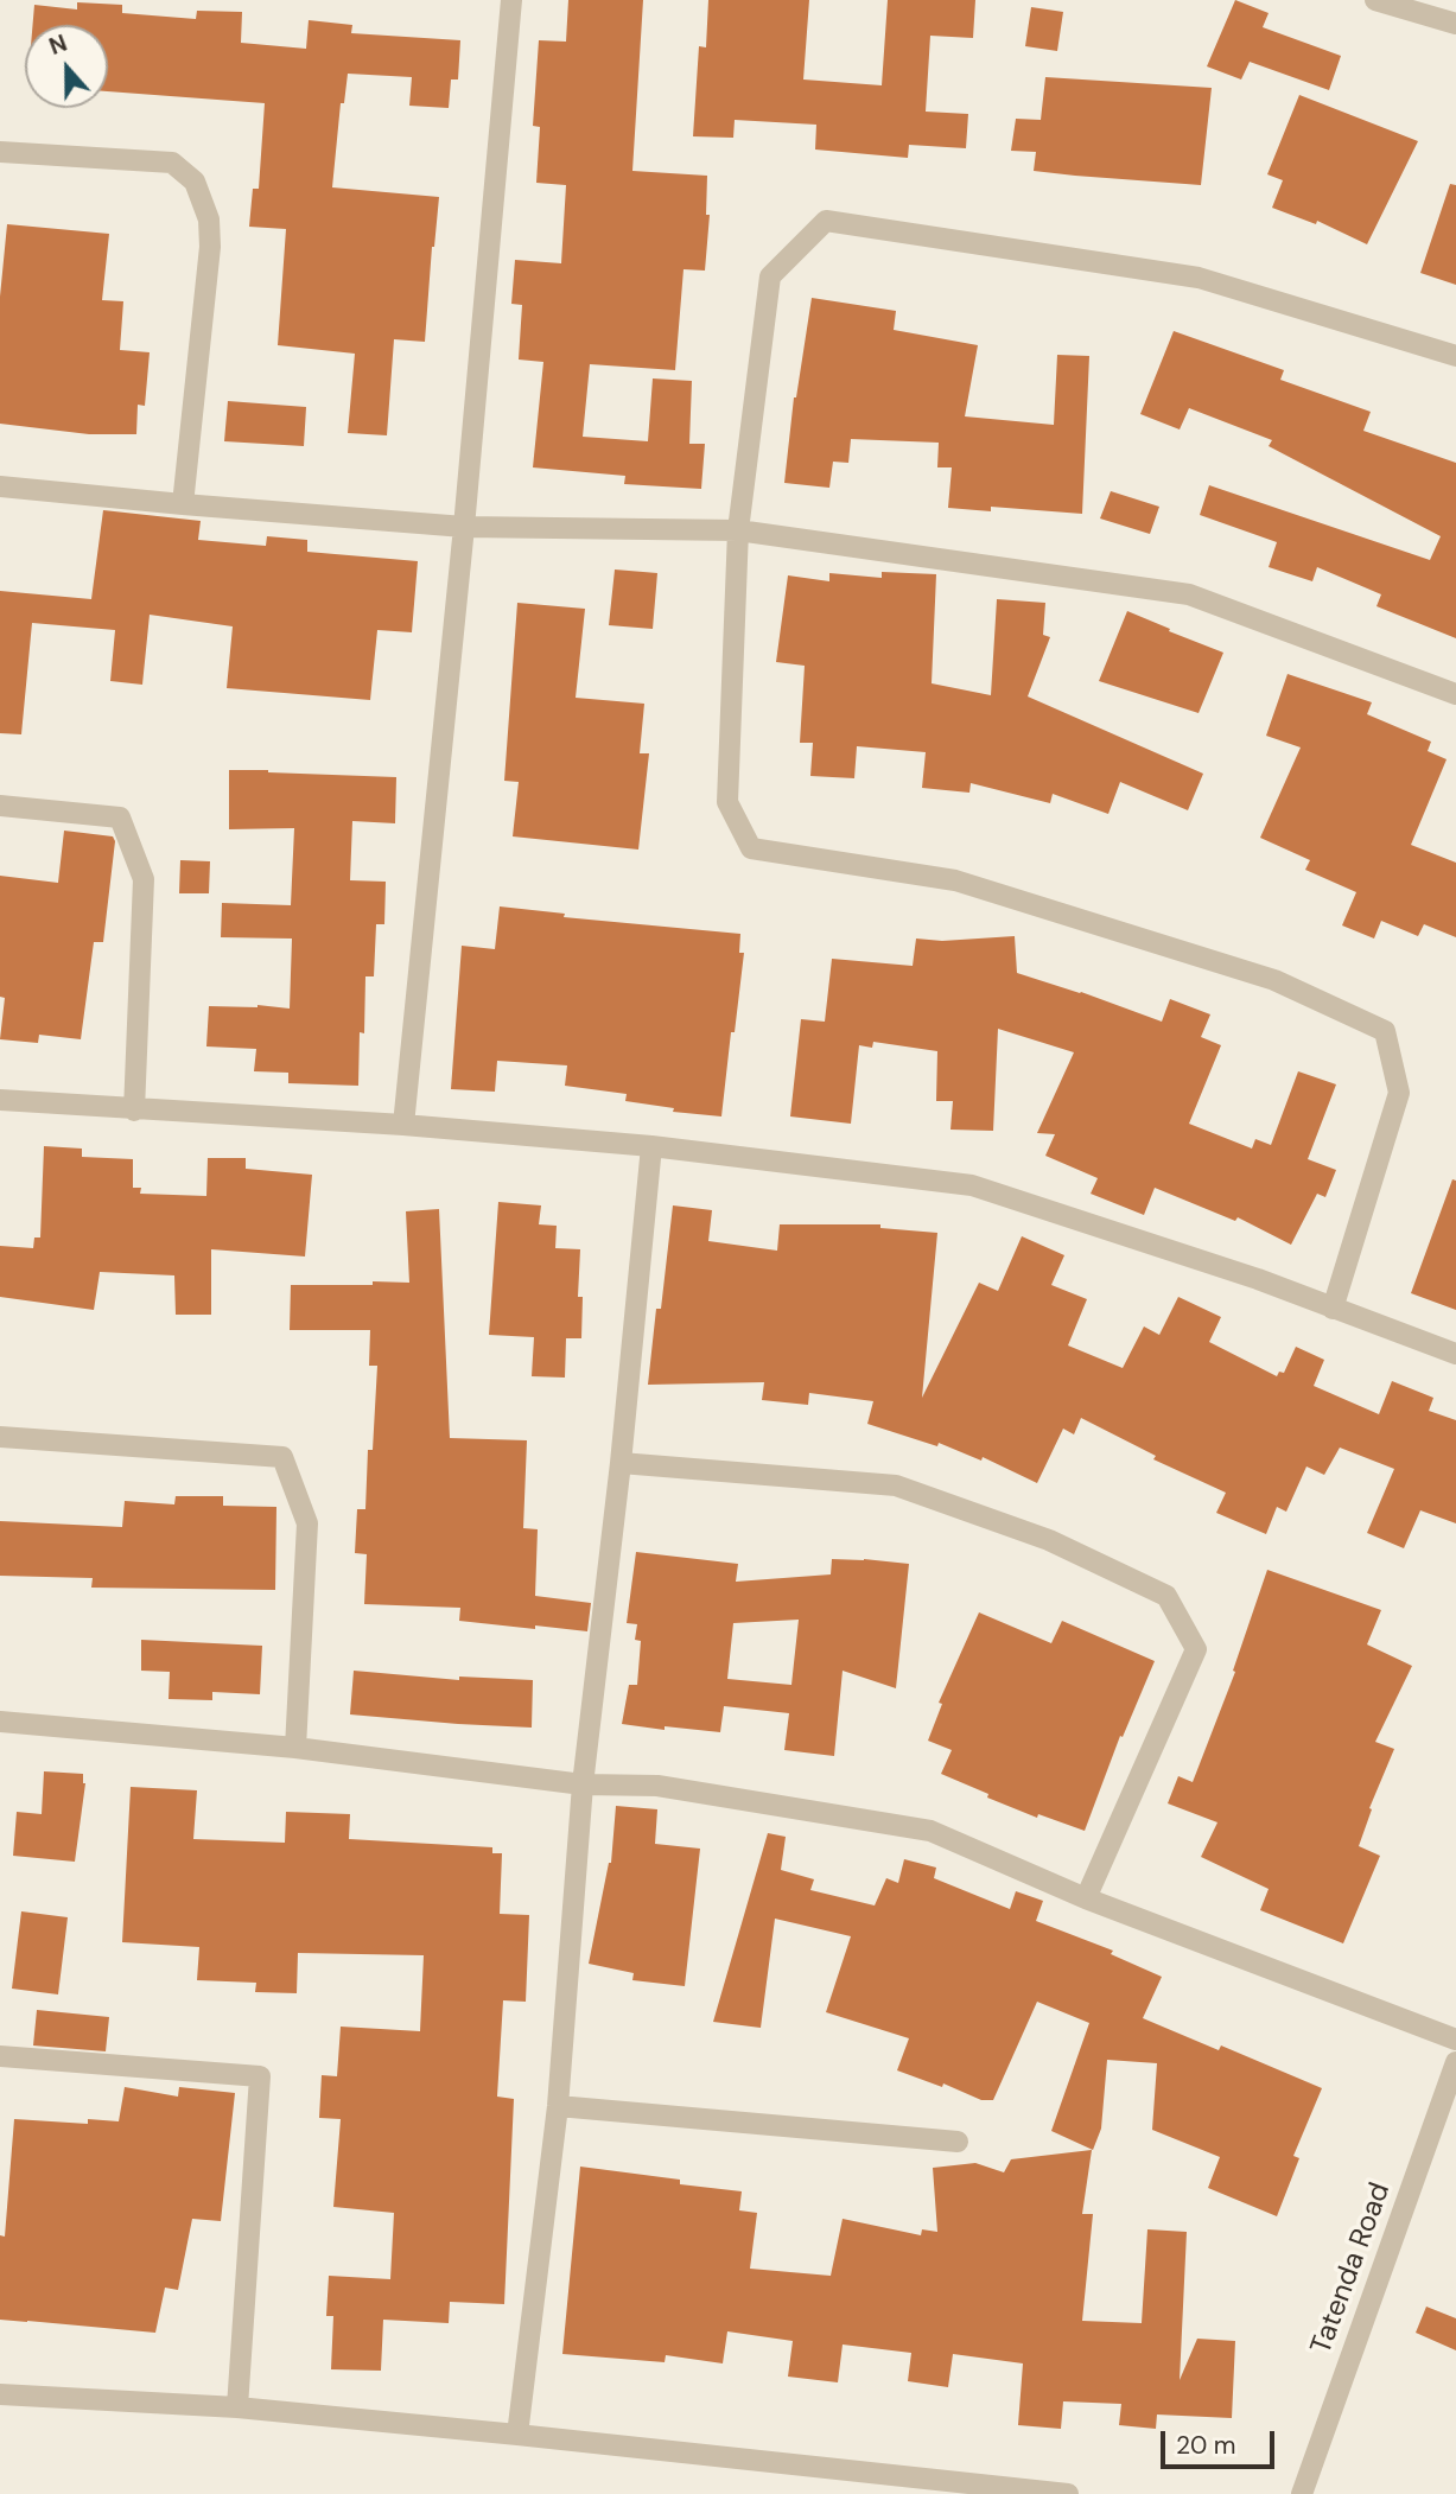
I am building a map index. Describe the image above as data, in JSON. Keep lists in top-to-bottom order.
{
  "streets": {
    "street": ["Tatenda Road"]
  },
  "scale_bar": "20 m",
  "north": "top"
}
